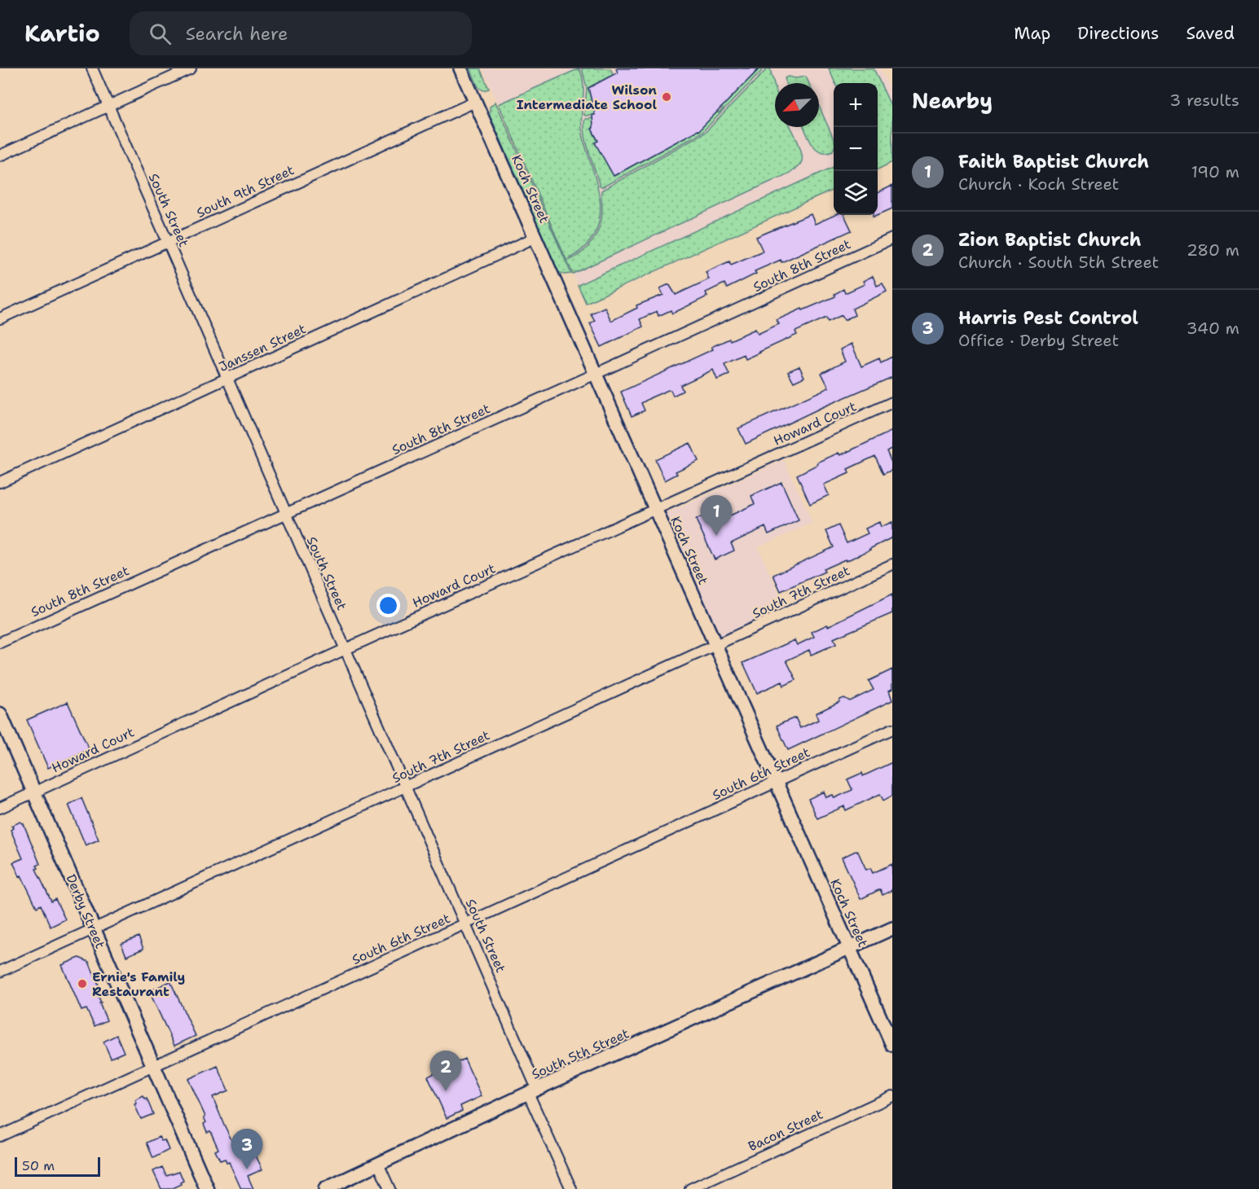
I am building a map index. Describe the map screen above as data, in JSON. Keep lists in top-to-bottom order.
{
  "streets": {
    "main road": ["Derby Street"],
    "street": [
      "Koch Street",
      "South 9th Street",
      "South Street",
      "South 8th Street",
      "Janssen Street",
      "Howard Court",
      "South 7th Street",
      "South 6th Street",
      "South 5th Street",
      "Bacon Street"
    ]
  },
  "crossings": [
    ["Koch Street", "South 9th Street"],
    ["Koch Street", "South 8th Street"],
    ["Koch Street", "Janssen Street"],
    ["Koch Street", "Howard Court"],
    ["Koch Street", "South 7th Street"],
    ["Koch Street", "South 6th Street"],
    ["Koch Street", "South 5th Street"],
    ["South 9th Street", "South Street"],
    ["South Street", "South 8th Street"],
    ["South Street", "Janssen Street"],
    ["South Street", "Howard Court"],
    ["South Street", "South 7th Street"],
    ["South Street", "South 6th Street"],
    ["South Street", "South 5th Street"],
    ["Howard Court", "Derby Street"],
    ["South 7th Street", "Derby Street"],
    ["South 6th Street", "Derby Street"]
  ],
  "places": ["Wilson Intermediate School", "Ernie's Family Restaurant"],
  "scale_bar": "50 m",
  "north": "bottom left",
  "page": {
    "header": "Kartio",
    "search": "Search here",
    "nav": ["Map", "Directions", "Saved"],
    "heading": ["Nearby", "3 results"],
    "map_buttons": ["+", "−"],
    "list": [
      {
        "mark": "1",
        "name": "Faith Baptist Church",
        "note": "Church · Koch Street",
        "value": "190 m"
      },
      {
        "mark": "2",
        "name": "Zion Baptist Church",
        "note": "Church · South 5th Street",
        "value": "280 m"
      },
      {
        "mark": "3",
        "name": "Harris Pest Control",
        "note": "Office · Derby Street",
        "value": "340 m"
      }
    ],
    "pins": ["1", "2", "3"],
    "scale": "50 m"
  }
}
